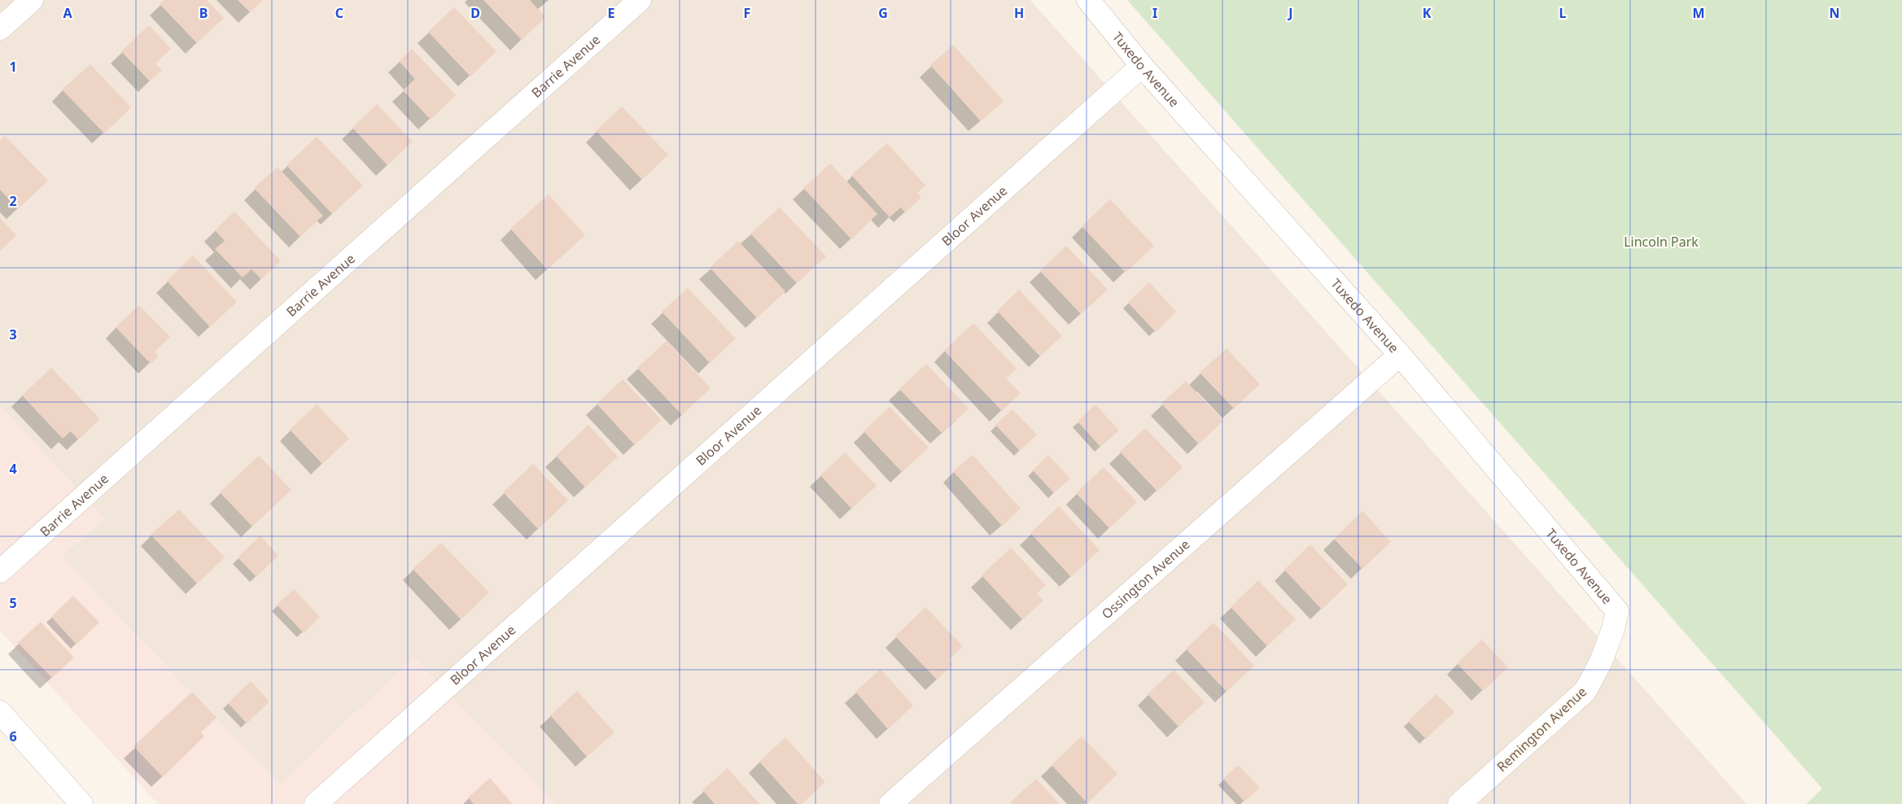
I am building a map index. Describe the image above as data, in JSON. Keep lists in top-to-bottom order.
{
  "streets": {
    "street": [
      "Barrie Avenue",
      "Tuxedo Avenue",
      "Bloor Avenue",
      "Ossington Avenue",
      "Remington Avenue"
    ]
  },
  "crossings": [
    ["Tuxedo Avenue", "Bloor Avenue"],
    ["Tuxedo Avenue", "Ossington Avenue"],
    ["Tuxedo Avenue", "Remington Avenue"]
  ],
  "parks": ["Lincoln Park"],
  "grid": {
    "columns": [
      "A",
      "B",
      "C",
      "D",
      "E",
      "F",
      "G",
      "H",
      "I",
      "J",
      "K",
      "L",
      "M",
      "N"
    ],
    "rows": [
      "1",
      "2",
      "3",
      "4",
      "5",
      "6"
    ]
  }
}
